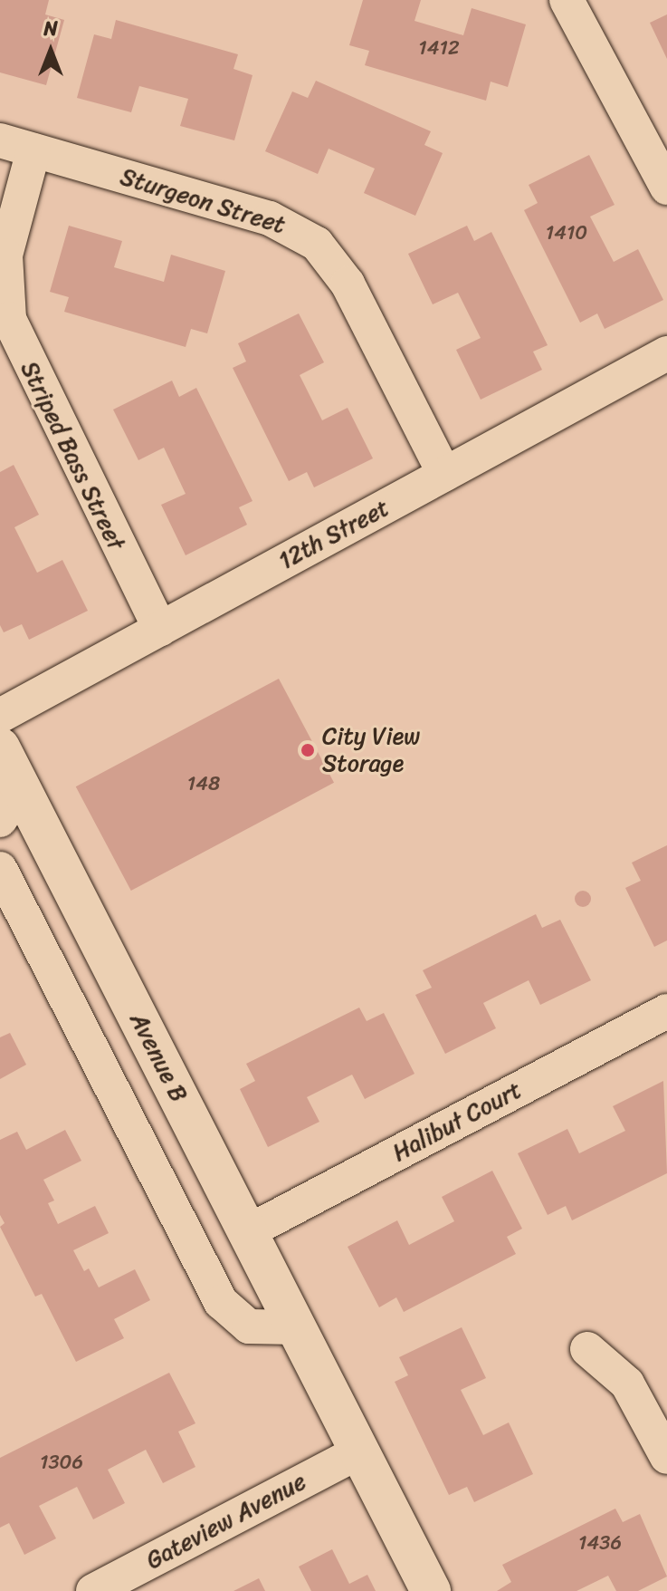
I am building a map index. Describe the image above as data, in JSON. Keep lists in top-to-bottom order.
{
  "streets": {
    "street": [
      "Sturgeon Street",
      "Striped Bass Street",
      "12th Street",
      "Avenue B",
      "Halibut Court",
      "Gateview Avenue"
    ]
  },
  "crossings": [
    ["Sturgeon Street", "Striped Bass Street"],
    ["Sturgeon Street", "12th Street"],
    ["Striped Bass Street", "12th Street"],
    ["Avenue B", "Halibut Court"],
    ["Avenue B", "Gateview Avenue"]
  ],
  "places": ["City View Storage"],
  "house_numbers": [
    "1412",
    "1410",
    "148",
    "1306",
    "1436"
  ],
  "north": "top"
}
